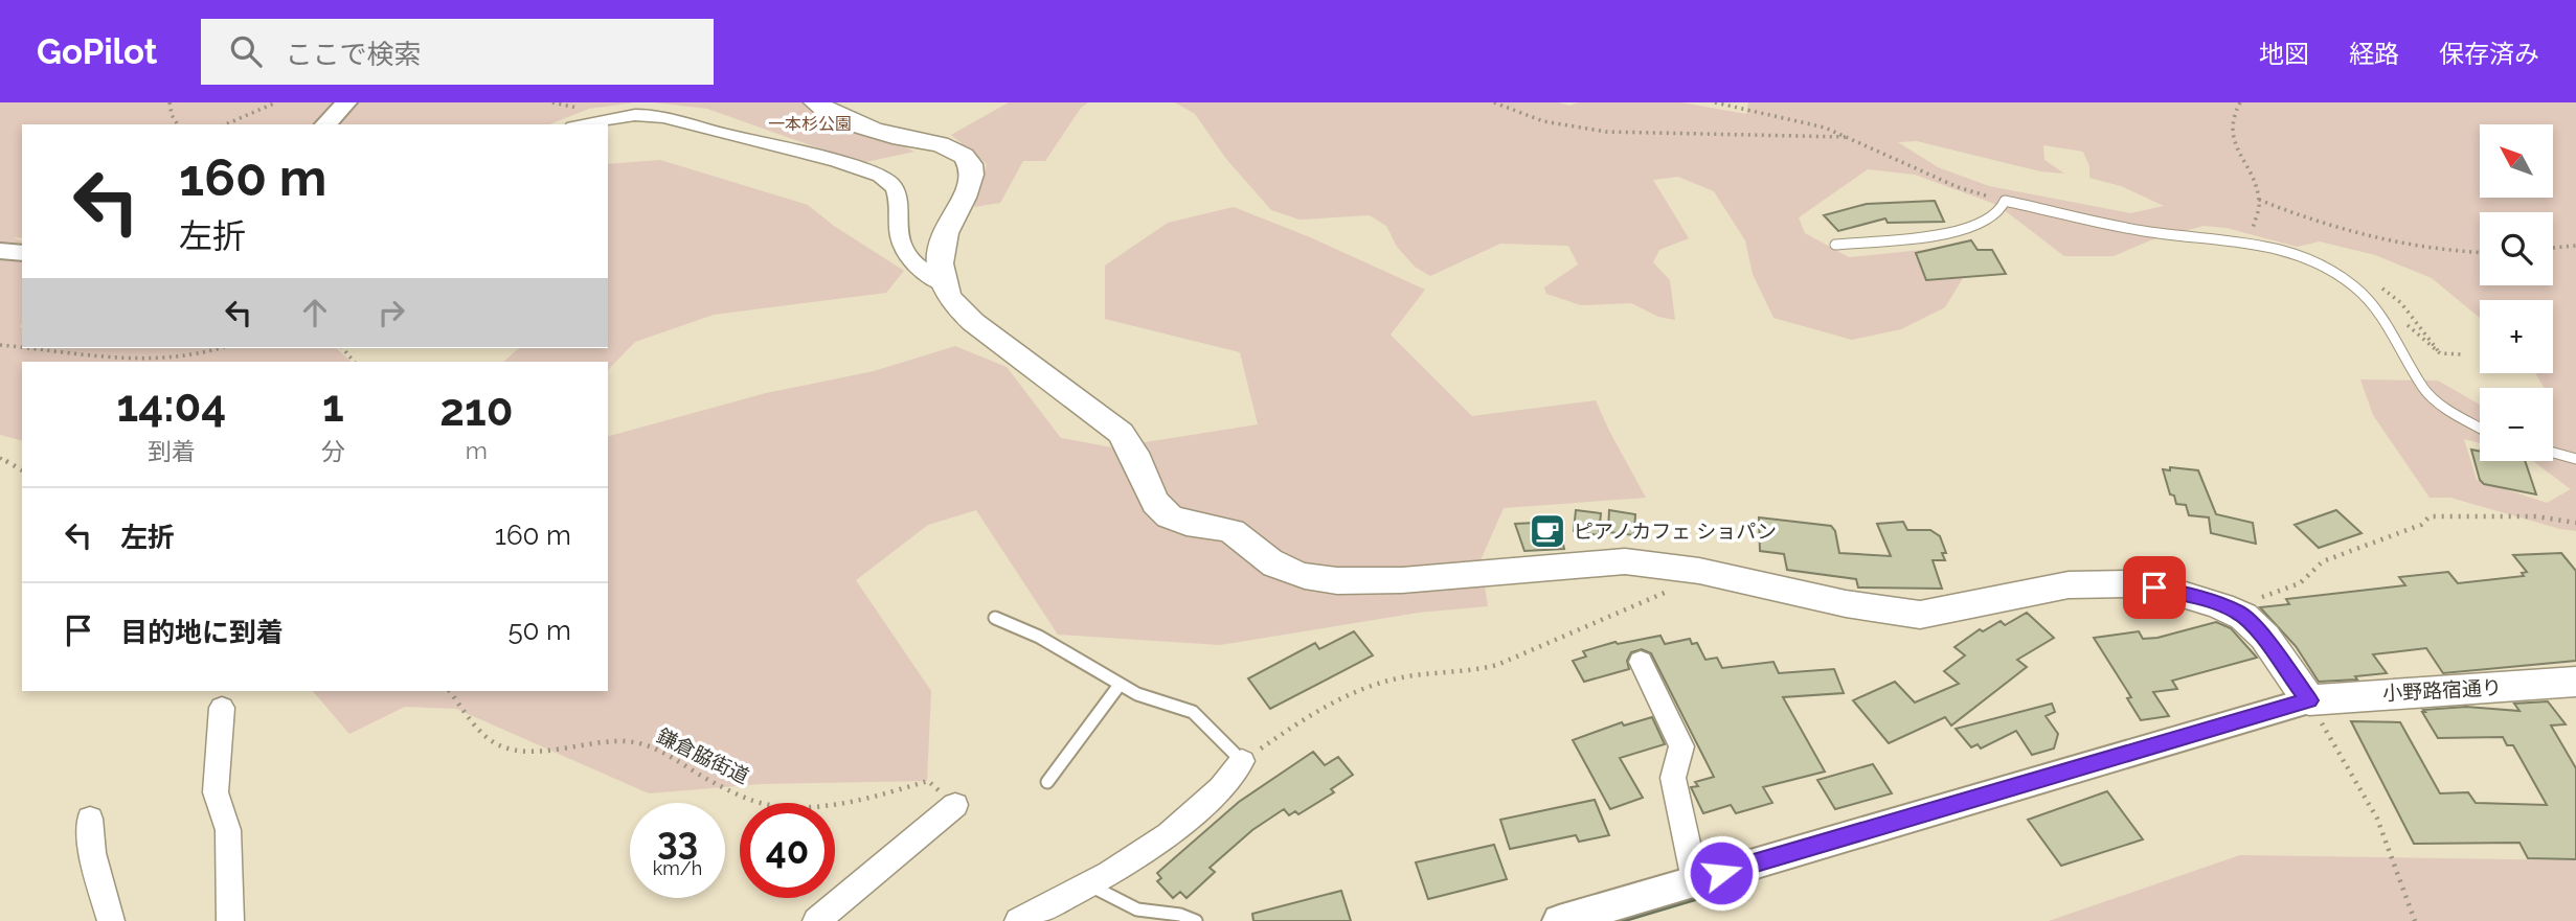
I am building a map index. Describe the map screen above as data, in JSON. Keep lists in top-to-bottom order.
{
  "streets": {
    "main road": ["小野路宿通り"],
    "path": ["鎌倉脇街道"]
  },
  "parks": ["一本杉公園"],
  "places": {
    "cafe": ["ピアノカフェ ショパン"]
  },
  "north": "top left",
  "page": {
    "header": "GoPilot",
    "search": "ここで検索",
    "nav": ["地図", "経路", "保存済み"],
    "map_buttons": ["+", "−"],
    "turn": ["160 m", "左折"],
    "eta": [
      "14:04",
      "到着",
      "1",
      "分",
      "210",
      "m"
    ],
    "list": [
      {
        "name": "左折",
        "value": "160 m"
      },
      {
        "name": "目的地に到着",
        "value": "50 m"
      }
    ],
    "speed": "33 km/h",
    "limit": "40"
  }
}
